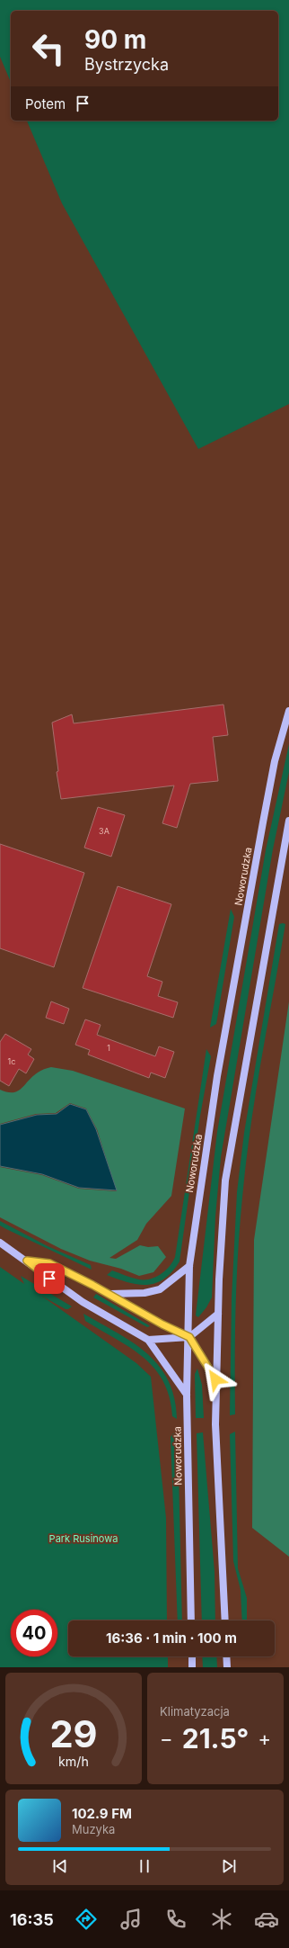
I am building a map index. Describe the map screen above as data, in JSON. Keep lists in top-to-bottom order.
{
  "streets": {
    "main road": ["Noworudzka"]
  },
  "parks": ["Park Rusinowa"],
  "house_numbers": ["3A", "1", "1c"],
  "page": {
    "turn": ["90 m", "Bystrzycka"],
    "then": "Potem",
    "limit": "40",
    "trip": "16:36 · 1 min · 100 m",
    "tile": "Klimatyzacja",
    "heat": ["−", "21.5°", "+"],
    "song": ["102.9 FM", "Muzyka"],
    "tabs": "16:35",
    "gauge": ["29", "km/h"]
  }
}
